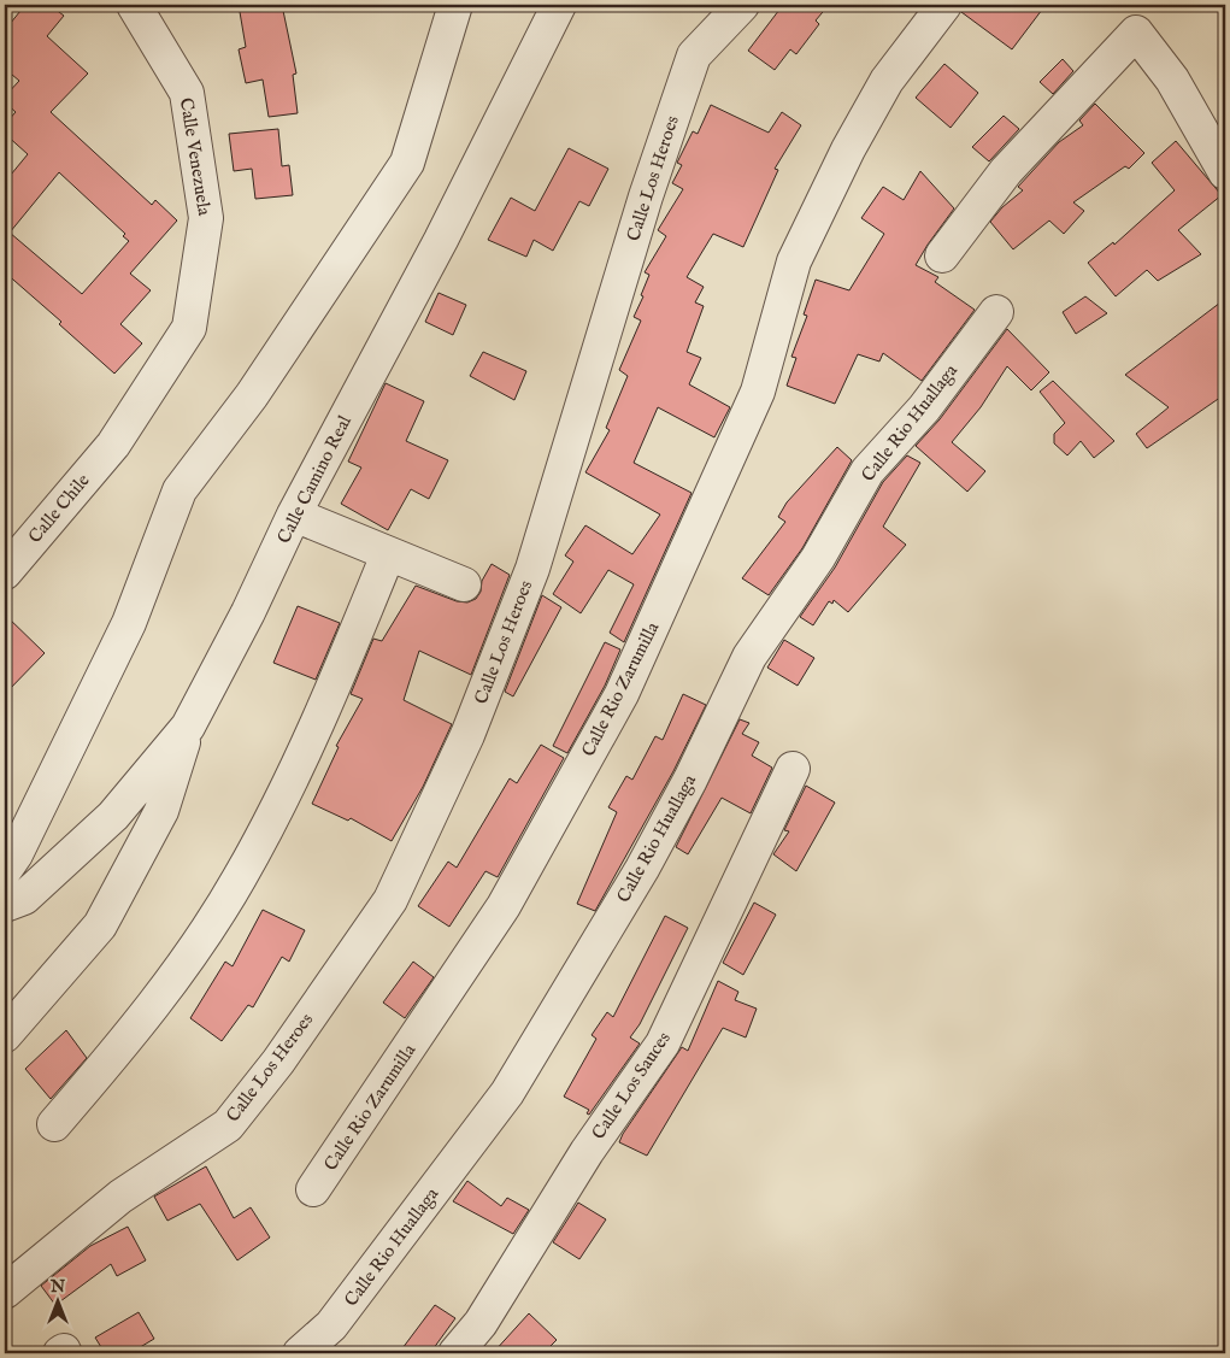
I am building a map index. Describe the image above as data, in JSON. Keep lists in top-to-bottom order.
{
  "streets": {
    "street": [
      "Calle Venezuela",
      "Calle Los Heroes",
      "Calle Rio Huallaga",
      "Calle Camino Real",
      "Calle Chile",
      "Calle Rio Zarumilla",
      "Calle Los Sauces"
    ]
  },
  "crossings": [
    ["Calle Venezuela", "Calle Chile"]
  ],
  "north": "top"
}
